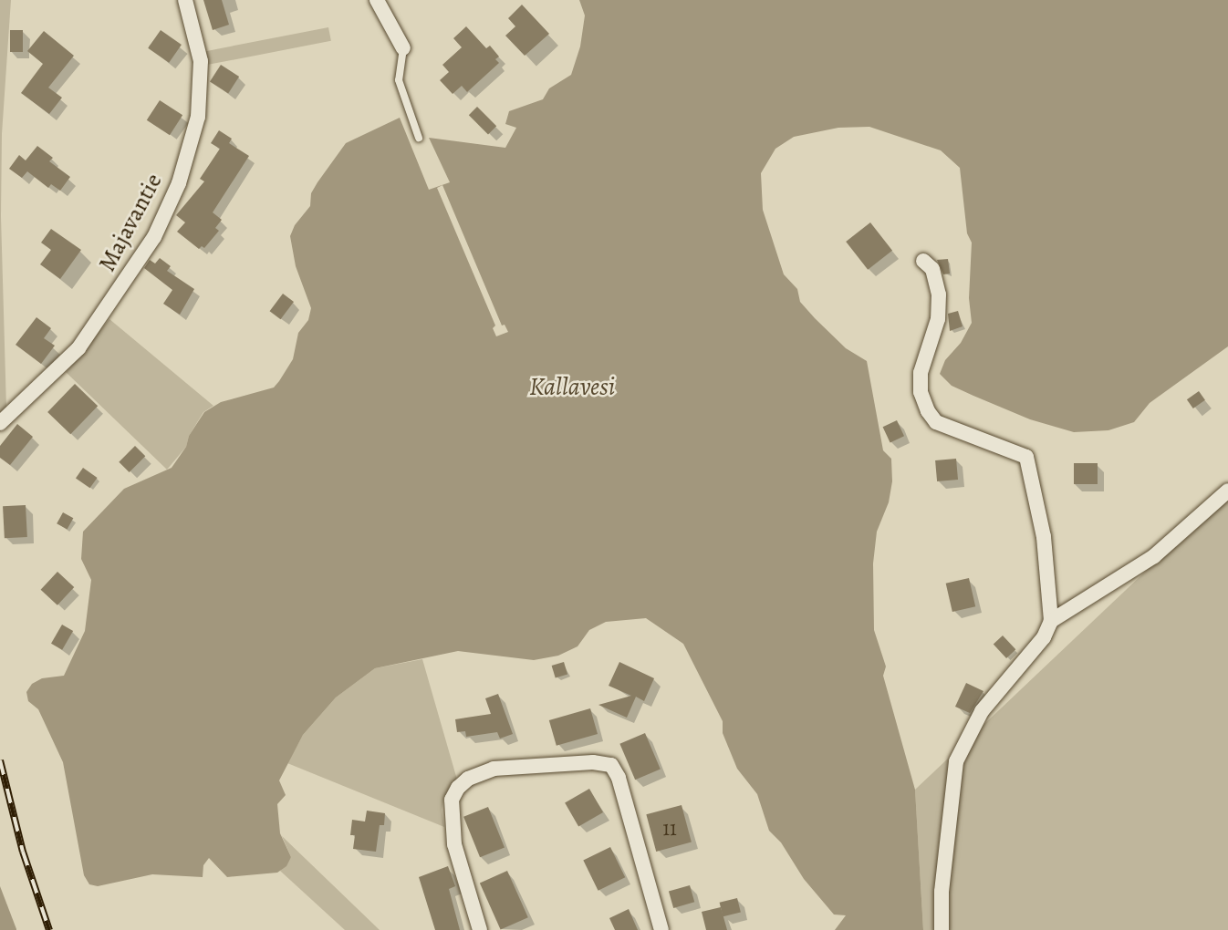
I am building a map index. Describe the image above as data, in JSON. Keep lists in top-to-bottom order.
{
  "streets": {
    "street": ["Majavantie"]
  },
  "water": ["Kallavesi"],
  "house_numbers": ["11"]
}
